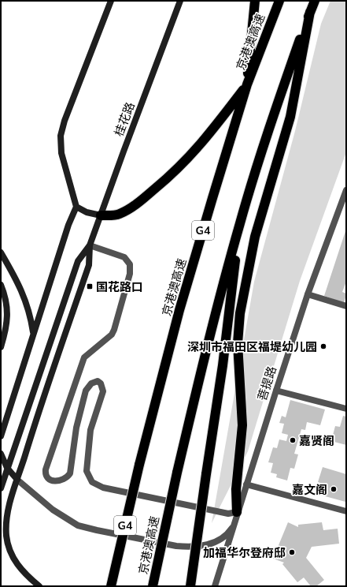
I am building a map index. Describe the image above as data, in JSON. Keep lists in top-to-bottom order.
{
  "streets": {
    "highway": ["京港澳高速", "G4"],
    "main road": ["桂花路"],
    "street": ["菩提路"]
  },
  "places": {
    "transit": ["国花路口"],
    "other": [
      "深圳市福田区福堤幼儿园",
      "嘉贤阁",
      "嘉文阁",
      "加福华尔登府邸"
    ]
  }
}
